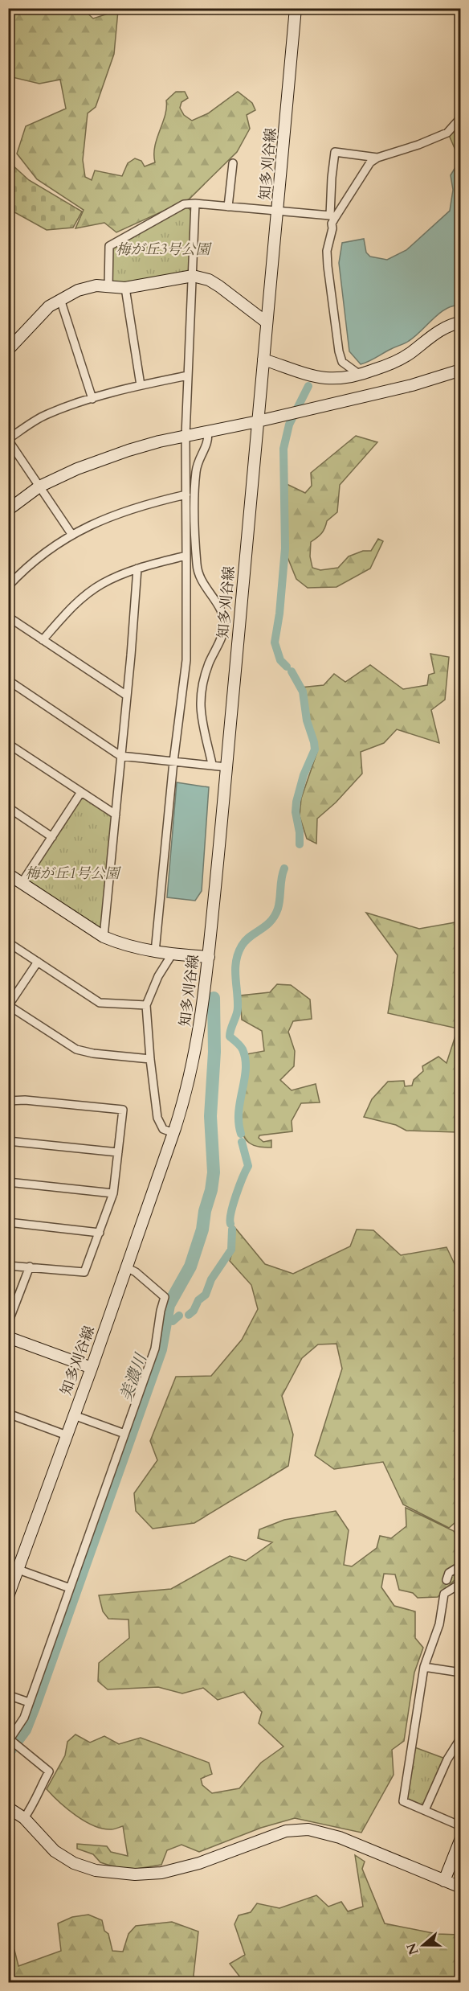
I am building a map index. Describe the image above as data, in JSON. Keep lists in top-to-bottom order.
{
  "streets": {
    "street": ["知多刈谷線"]
  },
  "water": ["美濃川"],
  "parks": ["梅が丘3号公園", "梅が丘1号公園"],
  "north": "left"
}
